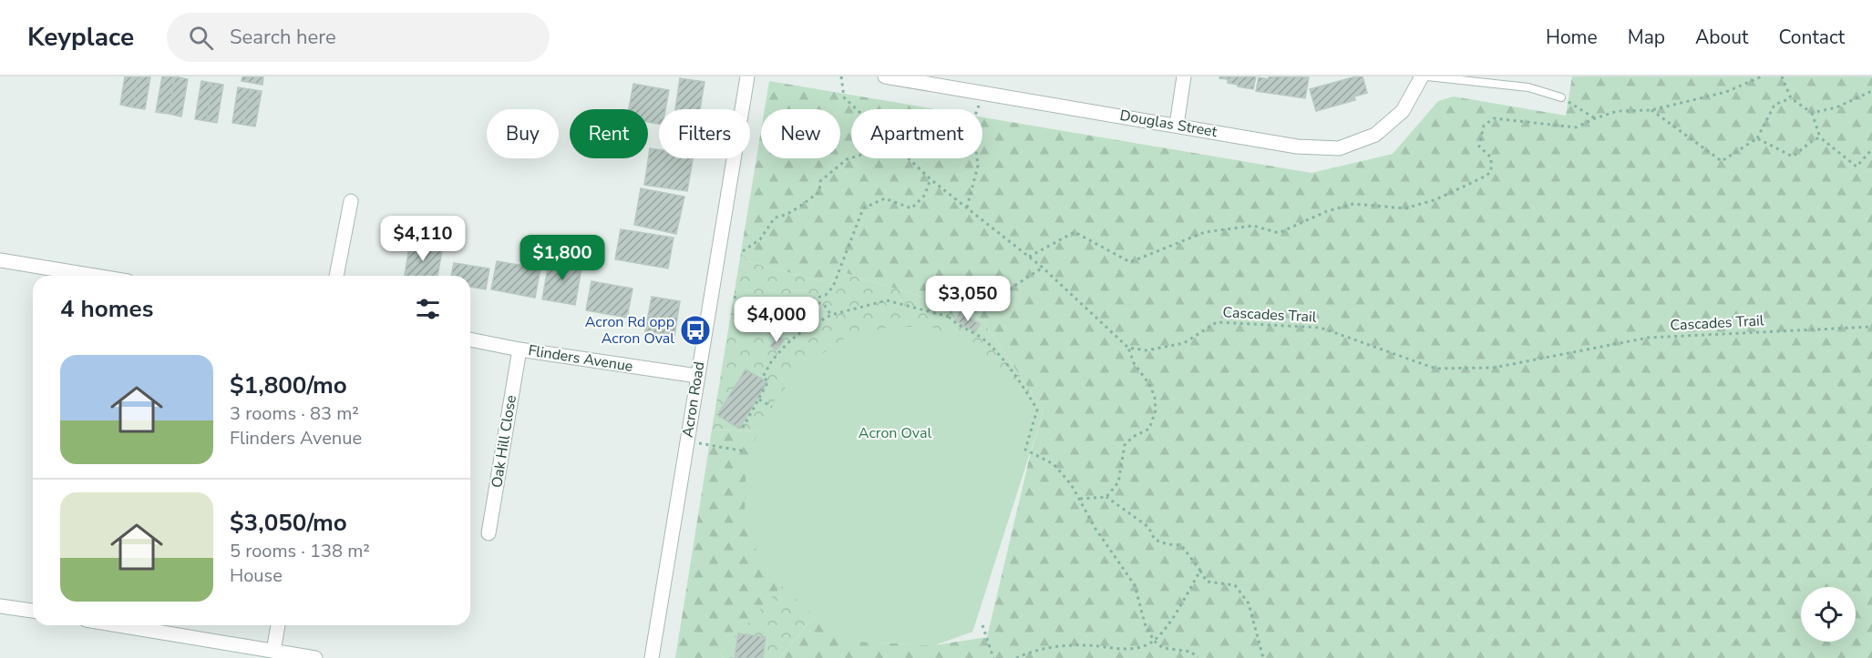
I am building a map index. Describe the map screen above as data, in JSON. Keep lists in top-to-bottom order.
{
  "streets": {
    "street": [
      "Douglas Street",
      "Flinders Avenue",
      "Acron Road",
      "Oak Hill Close"
    ],
    "path": ["Cascades Trail"]
  },
  "crossings": [
    ["Flinders Avenue", "Acron Road"],
    ["Flinders Avenue", "Oak Hill Close"]
  ],
  "parks": ["Acron Oval"],
  "places": {
    "bus stop": ["Acron Rd opp Acron Oval"]
  },
  "page": {
    "header": "Keyplace",
    "search": "Search here",
    "nav": [
      "Home",
      "Map",
      "About",
      "Contact"
    ],
    "chip": [
      "Buy",
      "Rent",
      "Filters",
      "New",
      "Apartment"
    ],
    "price": [
      "$4,110",
      "$1,800",
      "$3,050",
      "$4,000"
    ],
    "heading": "4 homes",
    "list": [
      {
        "name": "$1,800/mo",
        "note": "3 rooms · 83 m² · Flinders Avenue"
      },
      {
        "name": "$3,050/mo",
        "note": "5 rooms · 138 m² · House"
      }
    ]
  }
}
